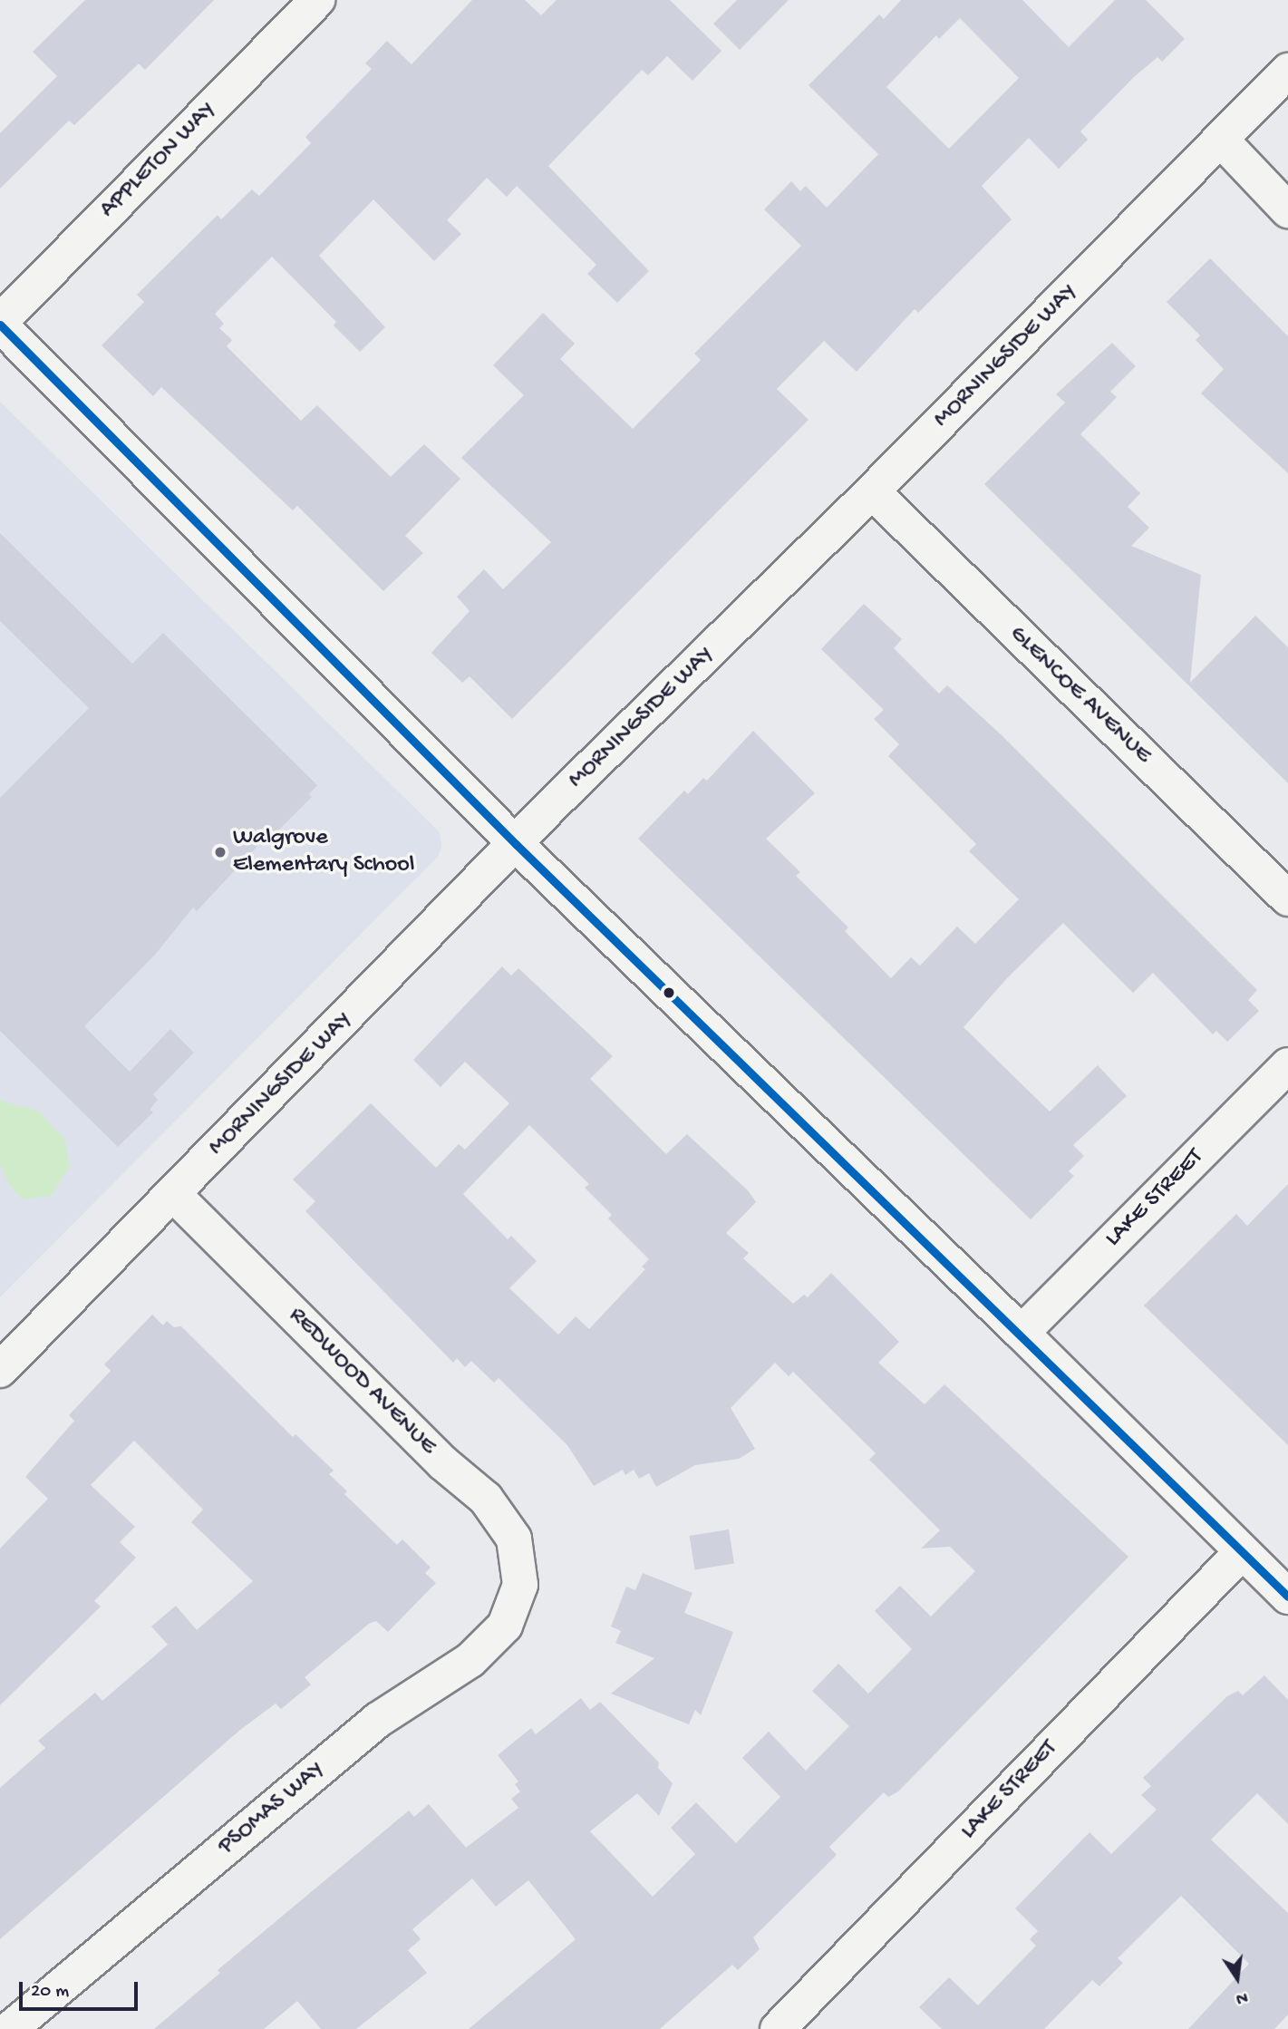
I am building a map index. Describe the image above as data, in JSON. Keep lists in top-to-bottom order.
{
  "streets": {
    "street": [
      "APPLETON WAY",
      "MORNINGSIDE WAY",
      "GLENCOE AVENUE",
      "LAKE STREET",
      "REDWOOD AVENUE",
      "PSOMAS WAY"
    ]
  },
  "crossings": [
    ["MORNINGSIDE WAY", "GLENCOE AVENUE"],
    ["MORNINGSIDE WAY", "REDWOOD AVENUE"],
    ["REDWOOD AVENUE", "PSOMAS WAY"]
  ],
  "places": ["Walgrove Elementary School"],
  "scale_bar": "20 m",
  "north": "bottom"
}
